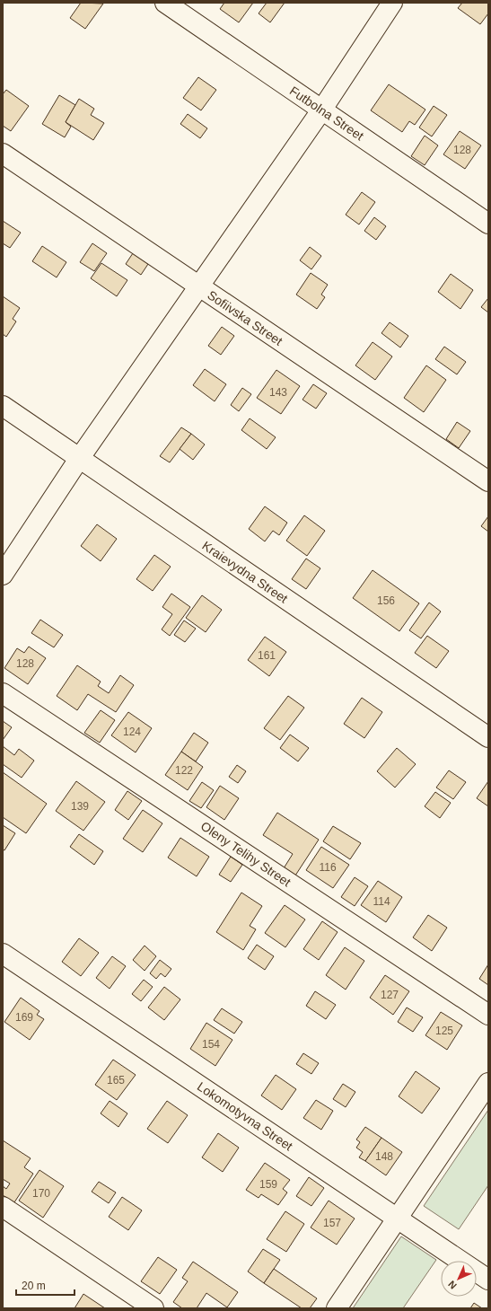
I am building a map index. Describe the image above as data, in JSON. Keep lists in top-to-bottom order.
{
  "streets": {
    "street": [
      "Futbolna Street",
      "Sofiivska Street",
      "Kraievydna Street",
      "Oleny Telihy Street",
      "Lokomotyvna Street"
    ]
  },
  "house_numbers": [
    "128",
    "143",
    "156",
    "161",
    "128",
    "124",
    "122",
    "139",
    "116",
    "114",
    "127",
    "169",
    "125",
    "154",
    "165",
    "148",
    "159",
    "170",
    "157"
  ],
  "scale_bar": "20 m",
  "north": "bottom left"
}
